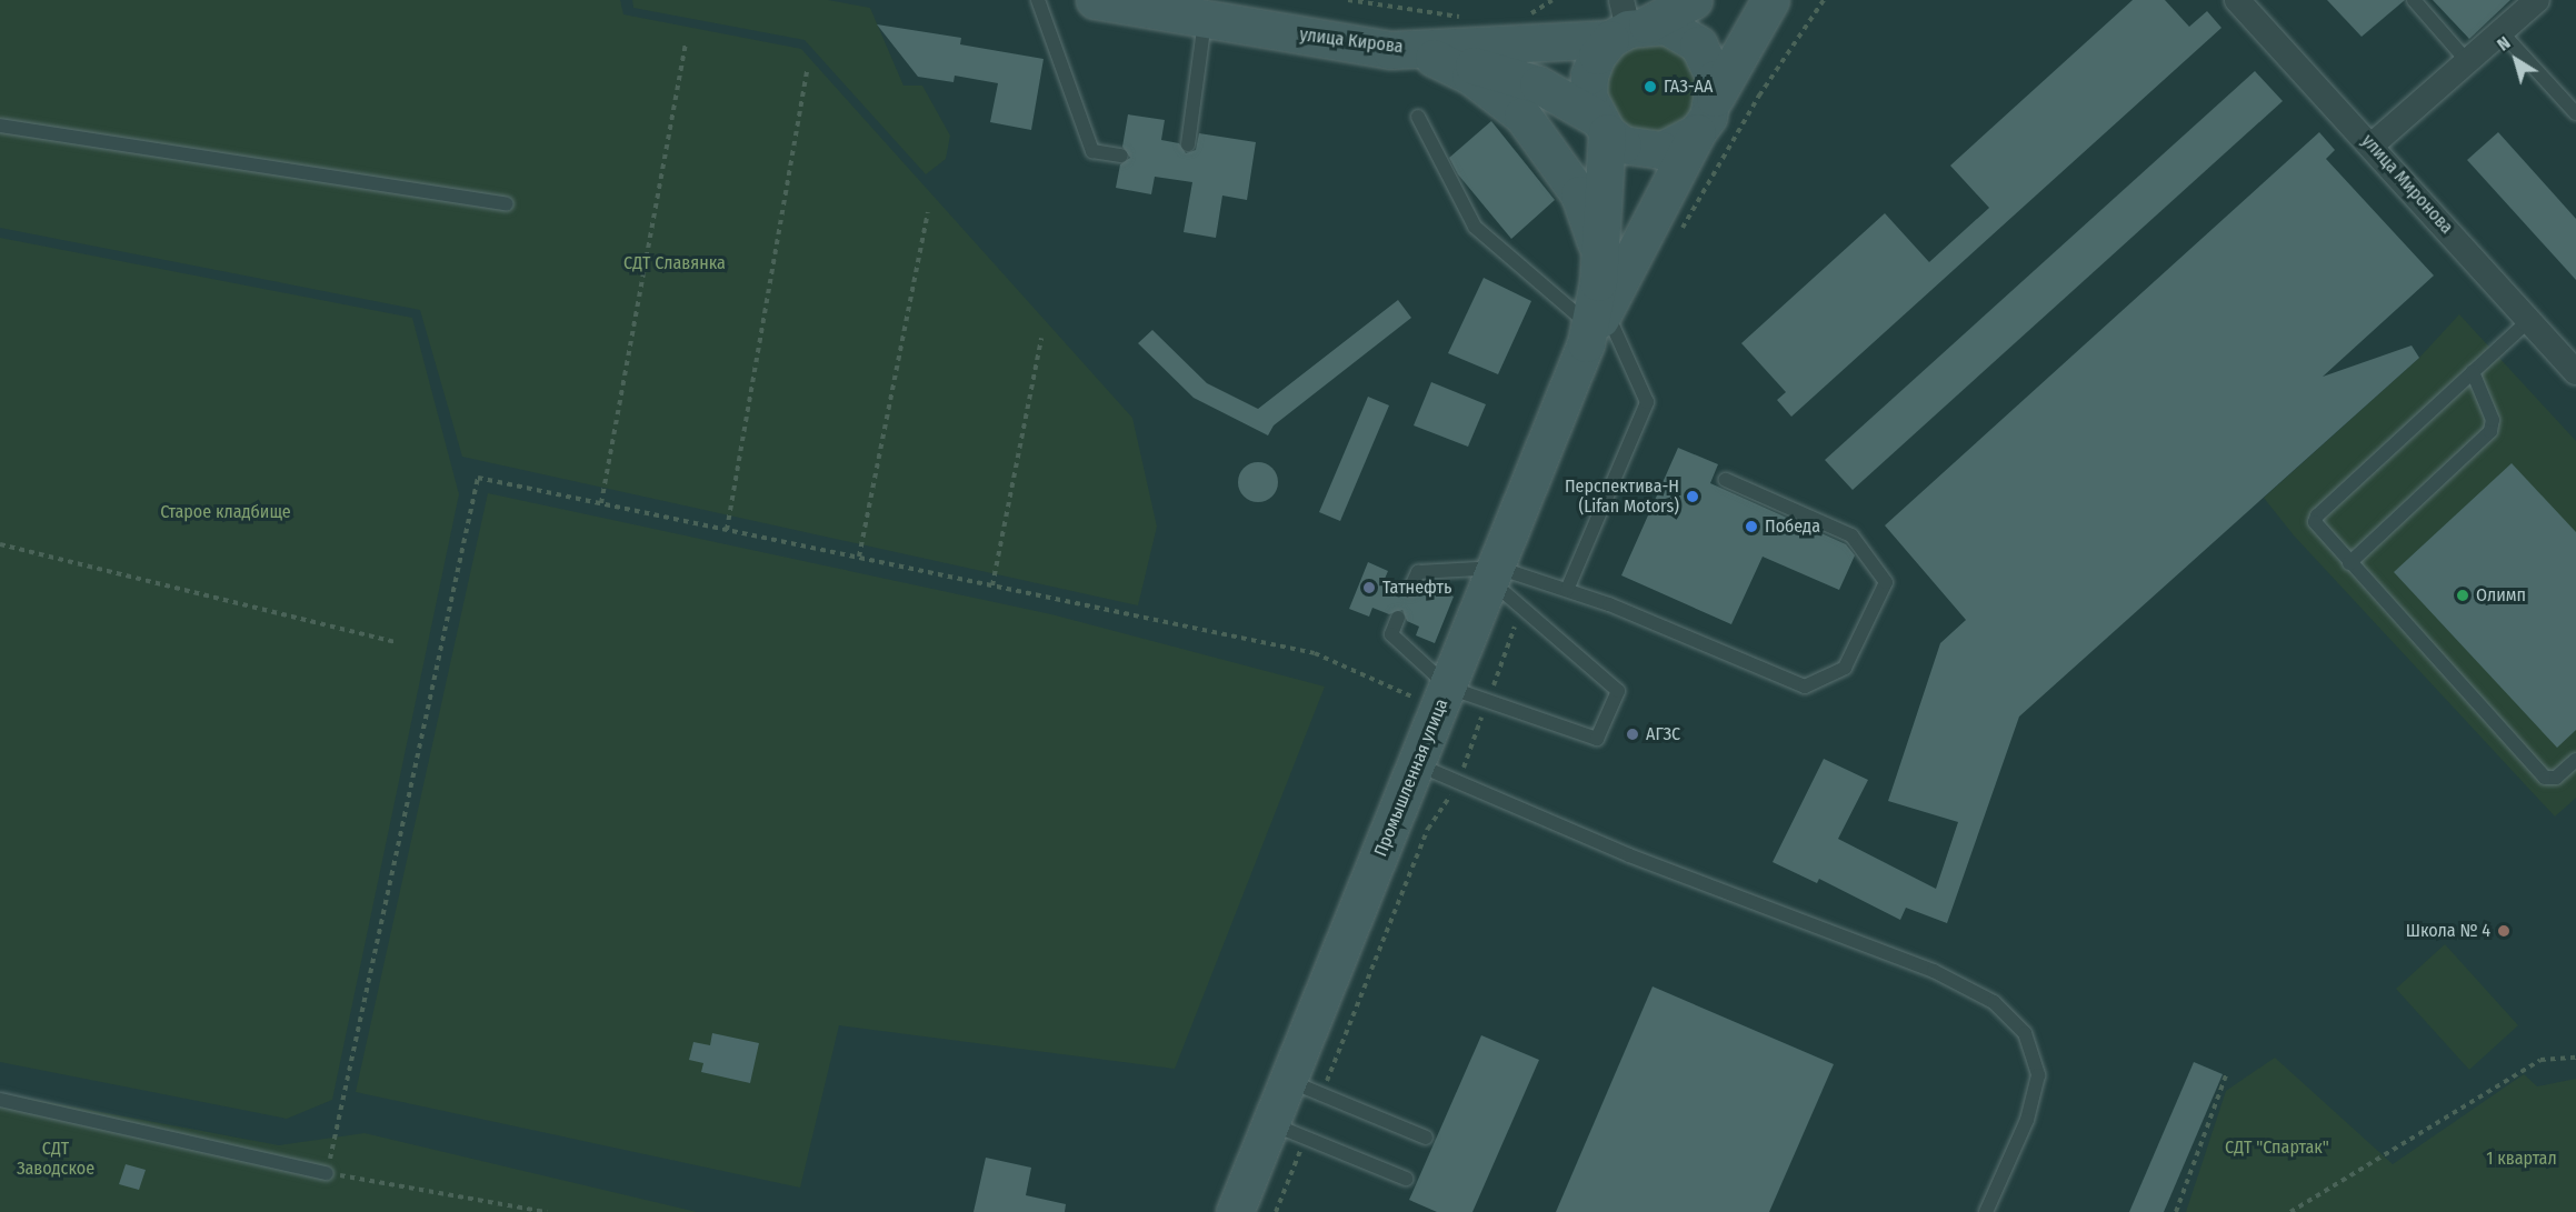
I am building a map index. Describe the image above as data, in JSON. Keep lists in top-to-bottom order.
{
  "streets": {
    "main road": ["улица Кирова", "Промышленная улица"],
    "street": ["улица Миронова"]
  },
  "parks": [
    "СДТ Славянка",
    "Старое кладбище",
    "СДТ \"Спартак\"",
    "СДТ Заводское",
    "1 квартал"
  ],
  "places": [
    "ГАЗ-АА",
    "Перспектива-Н (Lifan Motors)",
    "Победа",
    "Татнефть",
    "Олимп",
    "АГЗС",
    "Школа № 4"
  ],
  "north": "top left"
}
